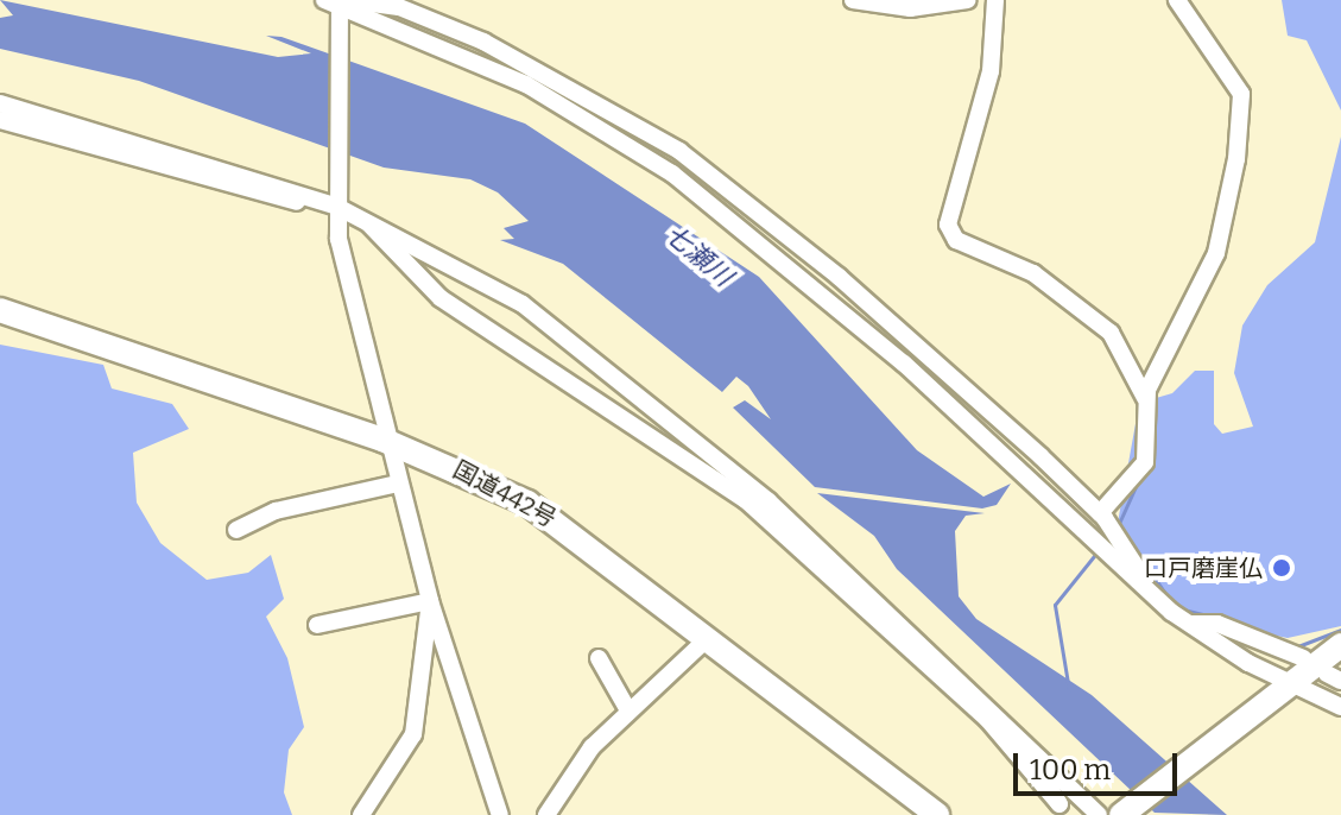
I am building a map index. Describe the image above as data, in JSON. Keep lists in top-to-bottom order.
{
  "streets": {
    "highway": ["国道442号"]
  },
  "water": ["七瀬川"],
  "places": ["口戸磨崖仏"],
  "scale_bar": "100 m"
}
